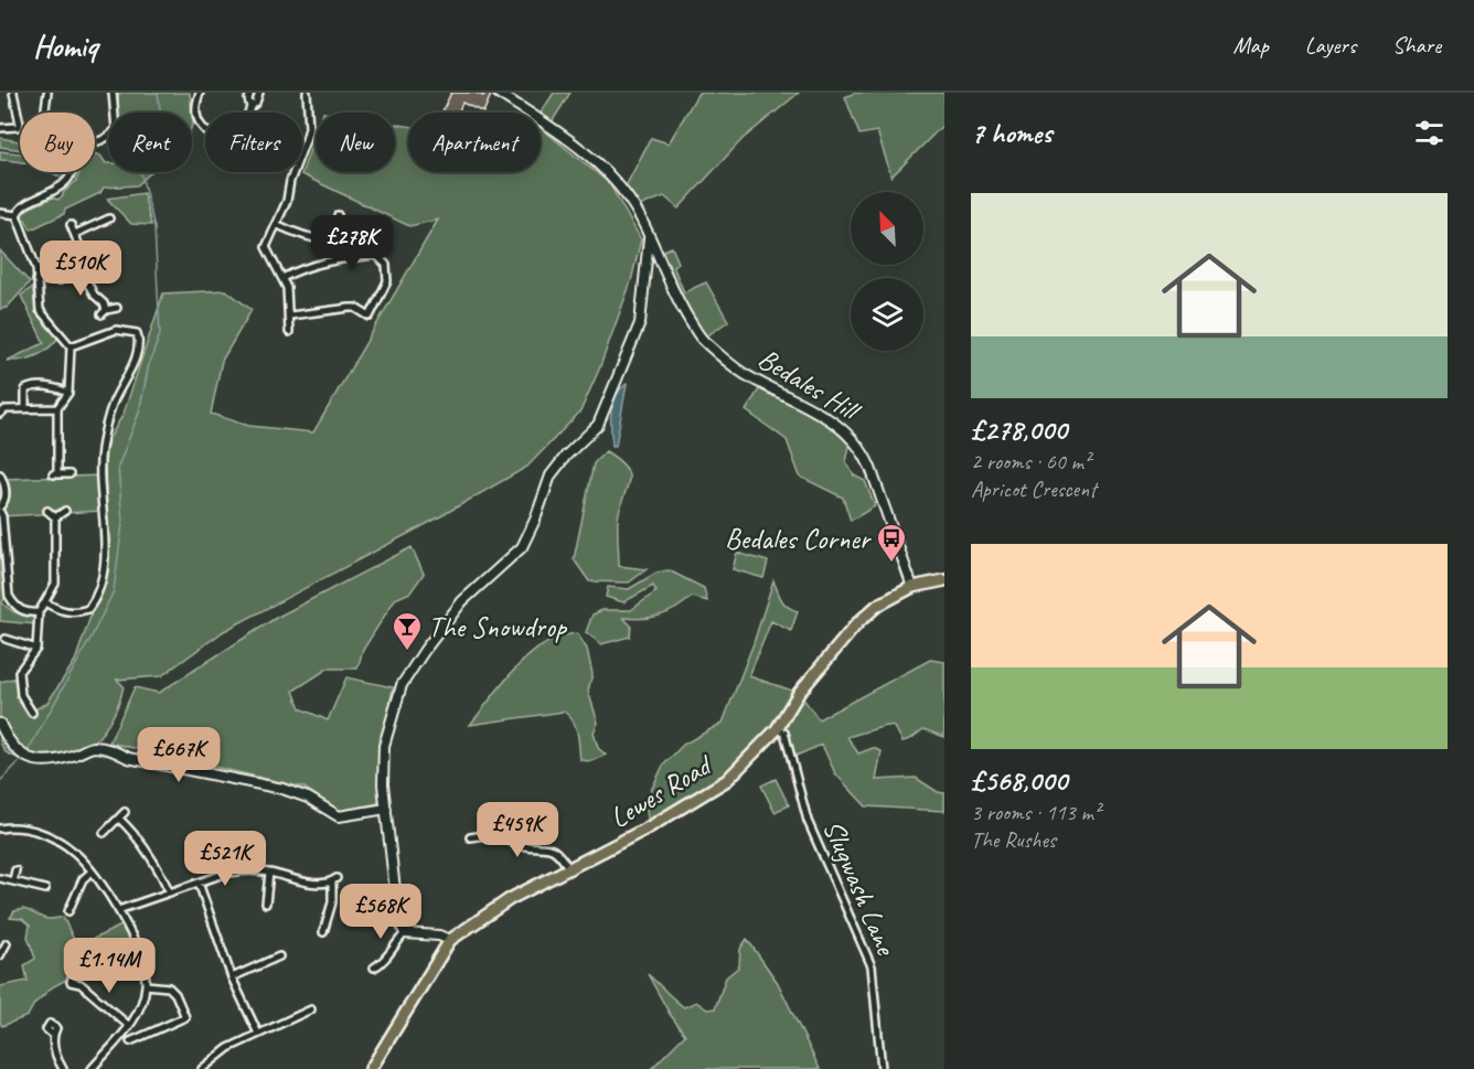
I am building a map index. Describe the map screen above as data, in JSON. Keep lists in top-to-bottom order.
{
  "streets": {
    "highway": ["Lewes Road"],
    "street": ["Bedales Hill", "Slugwash Lane"]
  },
  "crossings": [
    ["Bedales Hill", "Lewes Road"],
    ["Lewes Road", "Slugwash Lane"]
  ],
  "places": {
    "bus stop": ["Bedales Corner"],
    "bar": ["The Snowdrop"]
  },
  "north": "top left",
  "page": {
    "header": "Homiq",
    "nav": ["Map", "Layers", "Share"],
    "heading": "7 homes",
    "chip": [
      "Buy",
      "Rent",
      "Filters",
      "New",
      "Apartment"
    ],
    "list": [
      {
        "name": "£278,000",
        "note": "2 rooms · 60 m² · Apricot Crescent"
      },
      {
        "name": "£568,000",
        "note": "3 rooms · 113 m² · The Rushes"
      }
    ],
    "price": [
      "£278K",
      "£510K",
      "£667K",
      "£459K",
      "£521K",
      "£568K",
      "£1.14M"
    ]
  }
}
